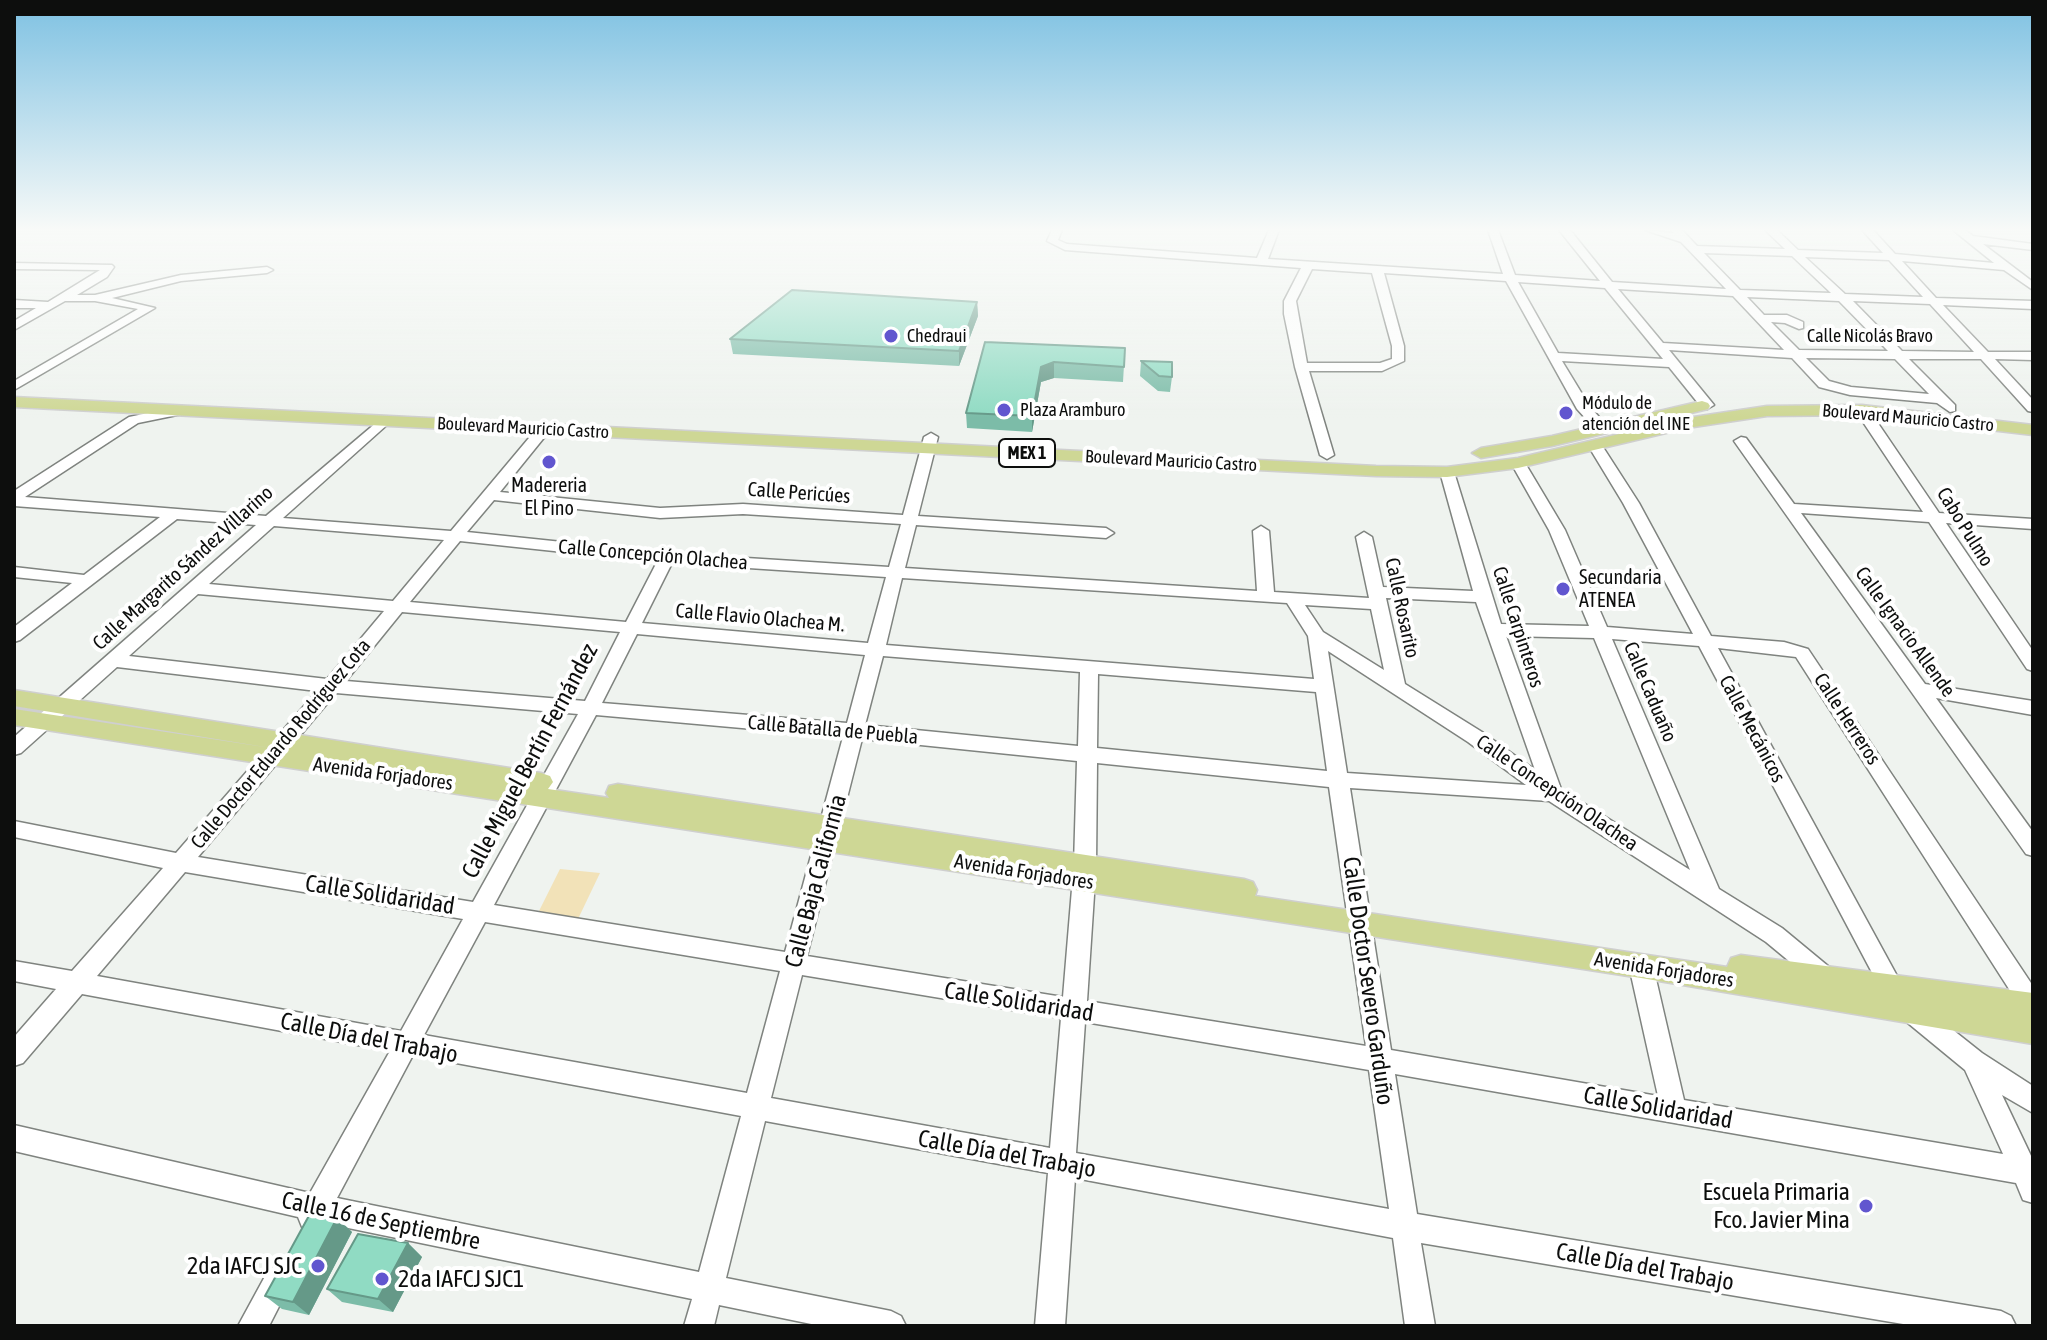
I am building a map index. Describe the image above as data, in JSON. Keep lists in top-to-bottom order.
{
  "streets": {
    "main road": ["Boulevard Mauricio Castro", "MEX 1", "Avenida Forjadores"],
    "street": [
      "Calle Nicolás Bravo",
      "Calle Pericúes",
      "Cabo Pulmo",
      "Calle Concepción Olachea",
      "Calle Margarito Sández Villarino",
      "Calle Rosarito",
      "Calle Flavio Olachea M.",
      "Calle Carpinteros",
      "Calle Ignacio Allende",
      "Calle Caduaño",
      "Calle Herreros",
      "Calle Mecánicos",
      "Calle Batalla de Puebla",
      "Calle Doctor Eduardo Rodríguez Cota",
      "Calle Miguel Bertín Fernández",
      "Calle Baja California",
      "Calle Solidaridad",
      "Calle Doctor Severo Garduño",
      "Calle Día del Trabajo",
      "Calle 16 de Septiembre"
    ]
  },
  "crossings": [
    ["Boulevard Mauricio Castro", "Cabo Pulmo"],
    ["Boulevard Mauricio Castro", "Calle Margarito Sández Villarino"],
    ["Boulevard Mauricio Castro", "Calle Carpinteros"],
    ["Boulevard Mauricio Castro", "Calle Caduaño"],
    ["Boulevard Mauricio Castro", "Calle Mecánicos"],
    ["Boulevard Mauricio Castro", "Calle Doctor Eduardo Rodríguez Cota"],
    ["Boulevard Mauricio Castro", "Calle Baja California"],
    ["Calle Pericúes", "Calle Doctor Eduardo Rodríguez Cota"],
    ["Calle Pericúes", "Calle Baja California"],
    ["Calle Concepción Olachea", "Calle Margarito Sández Villarino"],
    ["Calle Concepción Olachea", "Calle Rosarito"],
    ["Calle Concepción Olachea", "Calle Carpinteros"],
    ["Calle Concepción Olachea", "Calle Caduaño"],
    ["Calle Concepción Olachea", "Calle Batalla de Puebla"],
    ["Calle Concepción Olachea", "Calle Doctor Eduardo Rodríguez Cota"],
    ["Calle Concepción Olachea", "Calle Miguel Bertín Fernández"],
    ["Calle Concepción Olachea", "Avenida Forjadores"],
    ["Calle Concepción Olachea", "Calle Baja California"],
    ["Calle Concepción Olachea", "Calle Doctor Severo Garduño"],
    ["Calle Margarito Sández Villarino", "Calle Flavio Olachea M."],
    ["Calle Margarito Sández Villarino", "Calle Batalla de Puebla"],
    ["Calle Margarito Sández Villarino", "Avenida Forjadores"],
    ["Calle Flavio Olachea M.", "Calle Doctor Eduardo Rodríguez Cota"],
    ["Calle Flavio Olachea M.", "Calle Miguel Bertín Fernández"],
    ["Calle Flavio Olachea M.", "Calle Baja California"],
    ["Calle Flavio Olachea M.", "Calle Doctor Severo Garduño"],
    ["Calle Carpinteros", "Calle Herreros"],
    ["Calle Carpinteros", "Calle Batalla de Puebla"],
    ["Calle Caduaño", "Calle Herreros"],
    ["Calle Herreros", "Calle Mecánicos"],
    ["Calle Herreros", "Avenida Forjadores"],
    ["Calle Mecánicos", "Avenida Forjadores"],
    ["Calle Batalla de Puebla", "Calle Doctor Eduardo Rodríguez Cota"],
    ["Calle Batalla de Puebla", "Calle Miguel Bertín Fernández"],
    ["Calle Batalla de Puebla", "Calle Baja California"],
    ["Calle Batalla de Puebla", "Calle Doctor Severo Garduño"],
    ["Calle Doctor Eduardo Rodríguez Cota", "Avenida Forjadores"],
    ["Calle Doctor Eduardo Rodríguez Cota", "Calle Solidaridad"],
    ["Calle Doctor Eduardo Rodríguez Cota", "Calle Día del Trabajo"],
    ["Calle Miguel Bertín Fernández", "Avenida Forjadores"],
    ["Calle Miguel Bertín Fernández", "Calle Solidaridad"],
    ["Calle Miguel Bertín Fernández", "Calle Día del Trabajo"],
    ["Calle Miguel Bertín Fernández", "Calle 16 de Septiembre"],
    ["Avenida Forjadores", "Calle Baja California"],
    ["Avenida Forjadores", "Calle Doctor Severo Garduño"],
    ["Calle Baja California", "Calle Solidaridad"],
    ["Calle Baja California", "Calle Día del Trabajo"],
    ["Calle Baja California", "Calle 16 de Septiembre"],
    ["Calle Solidaridad", "Calle Doctor Severo Garduño"],
    ["Calle Doctor Severo Garduño", "Calle Día del Trabajo"]
  ],
  "places": [
    "Chedraui",
    "Plaza Aramburo",
    "Módulo de atención del INE",
    "Madereria El Pino",
    "Secundaria ATENEA",
    "Escuela Primaria Fco. Javier Mina",
    "2da IAFCJ SJC",
    "2da IAFCJ SJC1"
  ]
}
